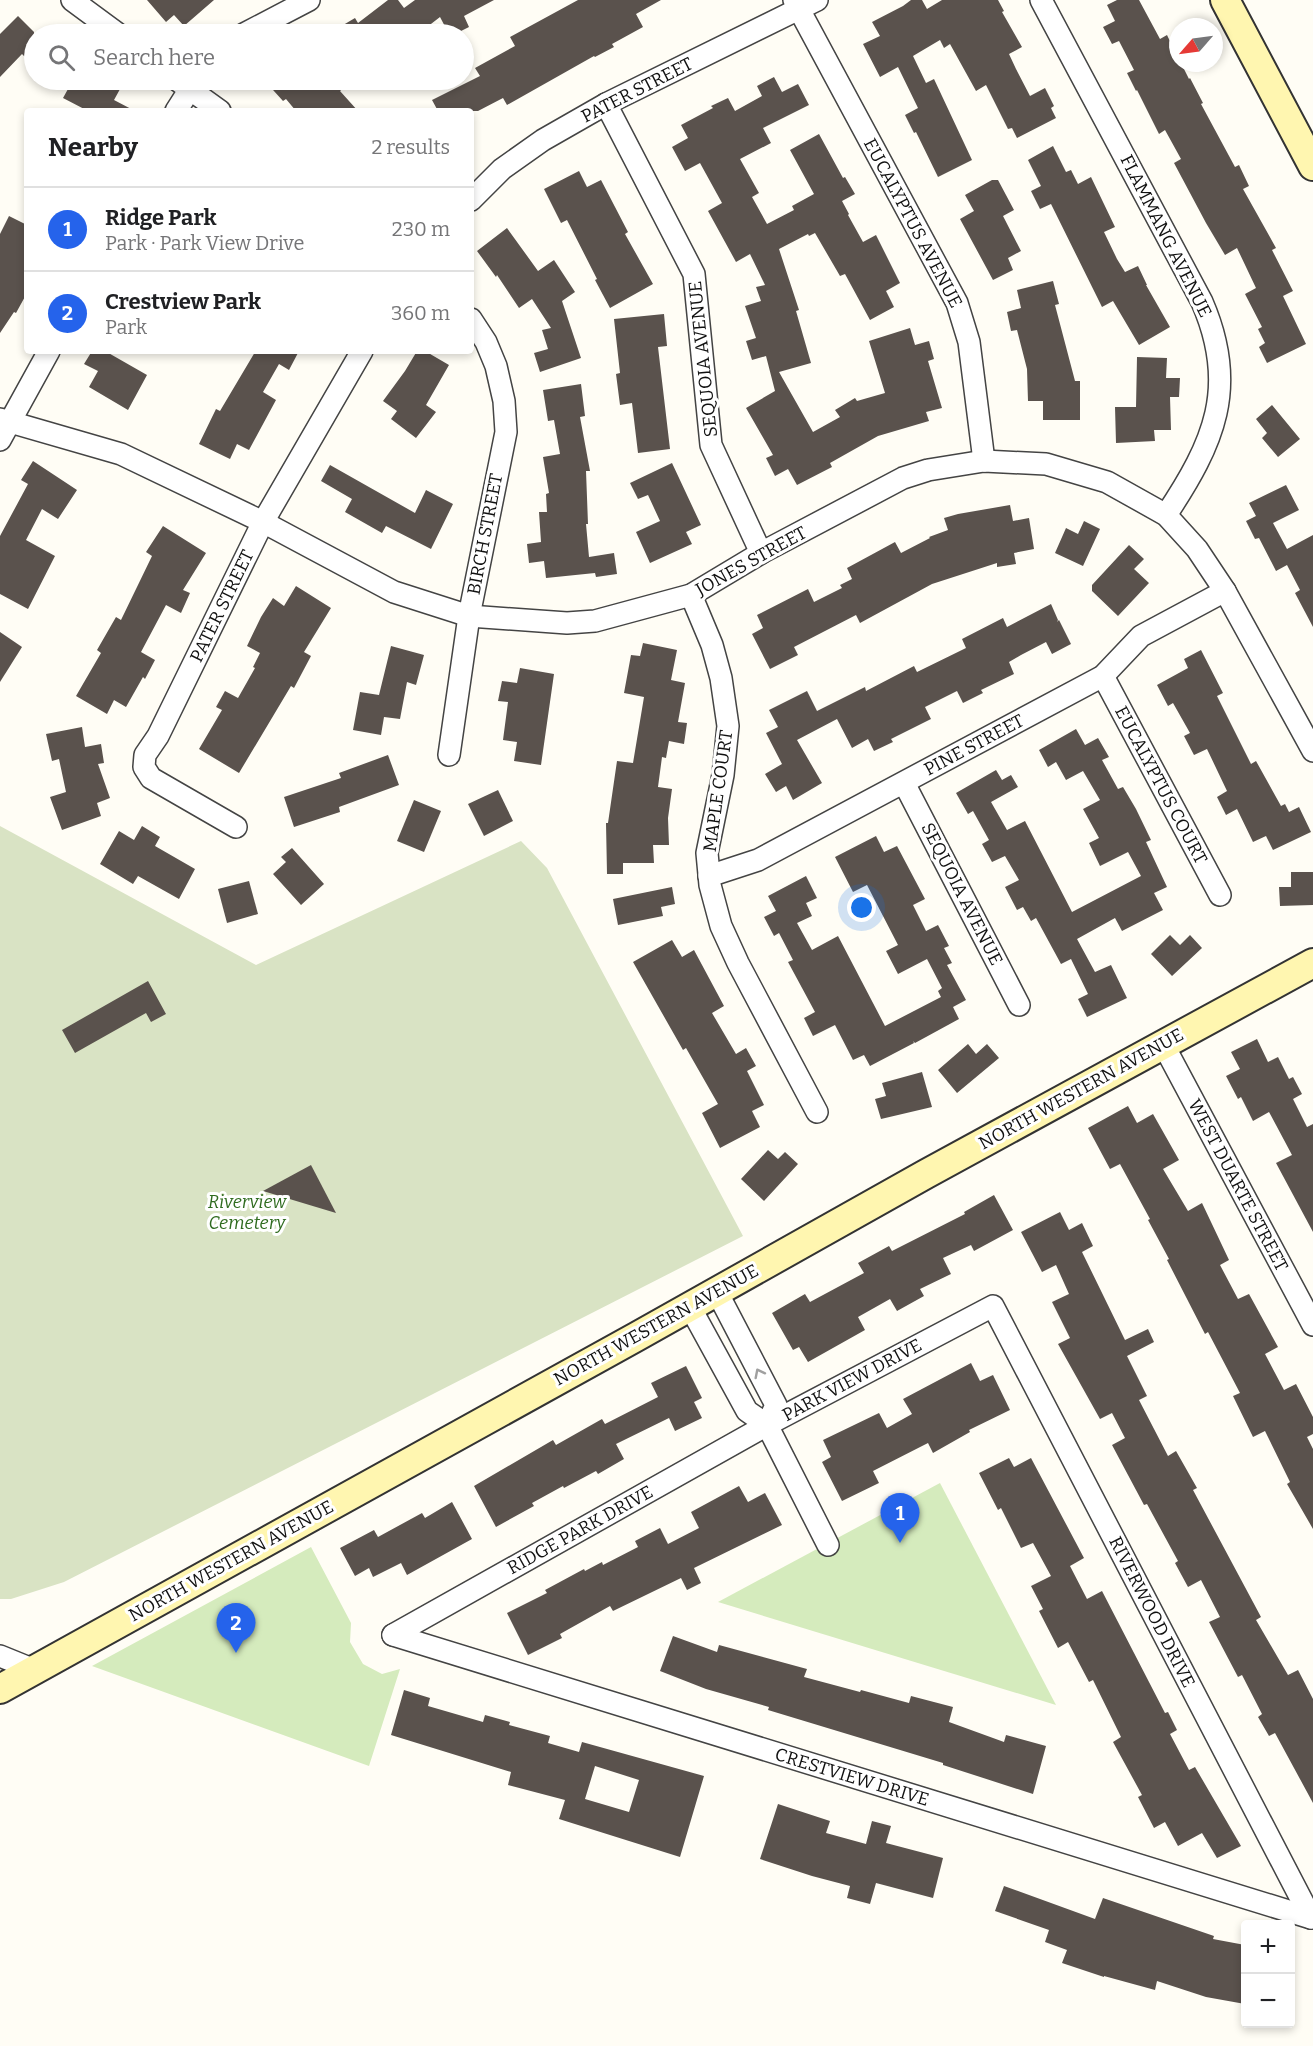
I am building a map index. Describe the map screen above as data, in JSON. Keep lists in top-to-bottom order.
{
  "streets": {
    "main road": ["NORTH WESTERN AVENUE"],
    "street": [
      "PATER STREET",
      "EUCALYPTUS AVENUE",
      "FLAMMANG AVENUE",
      "SEQUOIA AVENUE",
      "BIRCH STREET",
      "JONES STREET",
      "PINE STREET",
      "EUCALYPTUS COURT",
      "MAPLE COURT",
      "WEST DUARTE STREET",
      "PARK VIEW DRIVE",
      "RIDGE PARK DRIVE",
      "RIVERWOOD DRIVE",
      "CRESTVIEW DRIVE"
    ]
  },
  "crossings": [
    ["PATER STREET", "EUCALYPTUS AVENUE"],
    ["PATER STREET", "SEQUOIA AVENUE"],
    ["PATER STREET", "JONES STREET"],
    ["EUCALYPTUS AVENUE", "JONES STREET"],
    ["FLAMMANG AVENUE", "JONES STREET"],
    ["SEQUOIA AVENUE", "JONES STREET"],
    ["SEQUOIA AVENUE", "PINE STREET"],
    ["BIRCH STREET", "JONES STREET"],
    ["JONES STREET", "PINE STREET"],
    ["JONES STREET", "MAPLE COURT"],
    ["PINE STREET", "EUCALYPTUS COURT"],
    ["PINE STREET", "MAPLE COURT"],
    ["NORTH WESTERN AVENUE", "WEST DUARTE STREET"],
    ["PARK VIEW DRIVE", "RIDGE PARK DRIVE"],
    ["PARK VIEW DRIVE", "RIVERWOOD DRIVE"],
    ["RIDGE PARK DRIVE", "CRESTVIEW DRIVE"],
    ["RIVERWOOD DRIVE", "CRESTVIEW DRIVE"]
  ],
  "parks": ["Riverview Cemetery"],
  "north": "bottom left",
  "page": {
    "search": "Search here",
    "heading": ["Nearby", "2 results"],
    "list": [
      {
        "mark": "1",
        "name": "Ridge Park",
        "note": "Park · Park View Drive",
        "value": "230 m"
      },
      {
        "mark": "2",
        "name": "Crestview Park",
        "note": "Park",
        "value": "360 m"
      }
    ],
    "pins": ["1", "2"],
    "map_buttons": ["+", "−"]
  }
}
